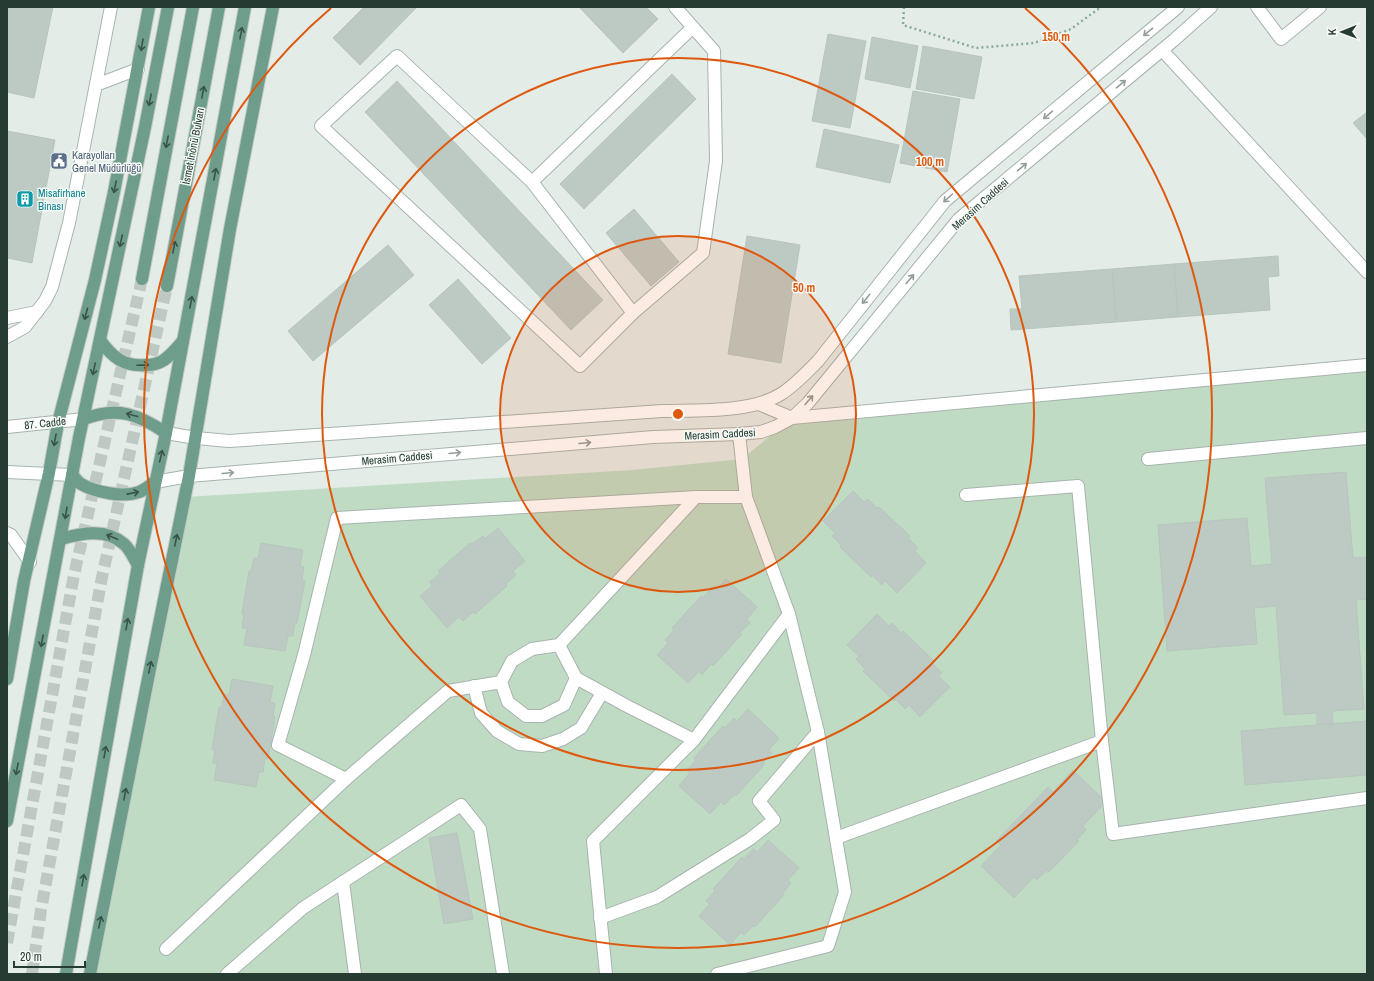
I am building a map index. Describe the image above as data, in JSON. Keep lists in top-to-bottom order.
{
  "streets": {
    "main road": ["İsmet İnönü Bulvarı"],
    "street": ["Merasim Caddesi", "87. Cadde"]
  },
  "crossings": [
    ["Merasim Caddesi", "87. Cadde"]
  ],
  "places": {
    "public building": ["Karayolları Genel Müdürlüğü"],
    "building": ["Misafirhane Binası"]
  },
  "scale_bar": "20 m",
  "north": "left",
  "rings": ["150 m", "100 m", "50 m"]
}
